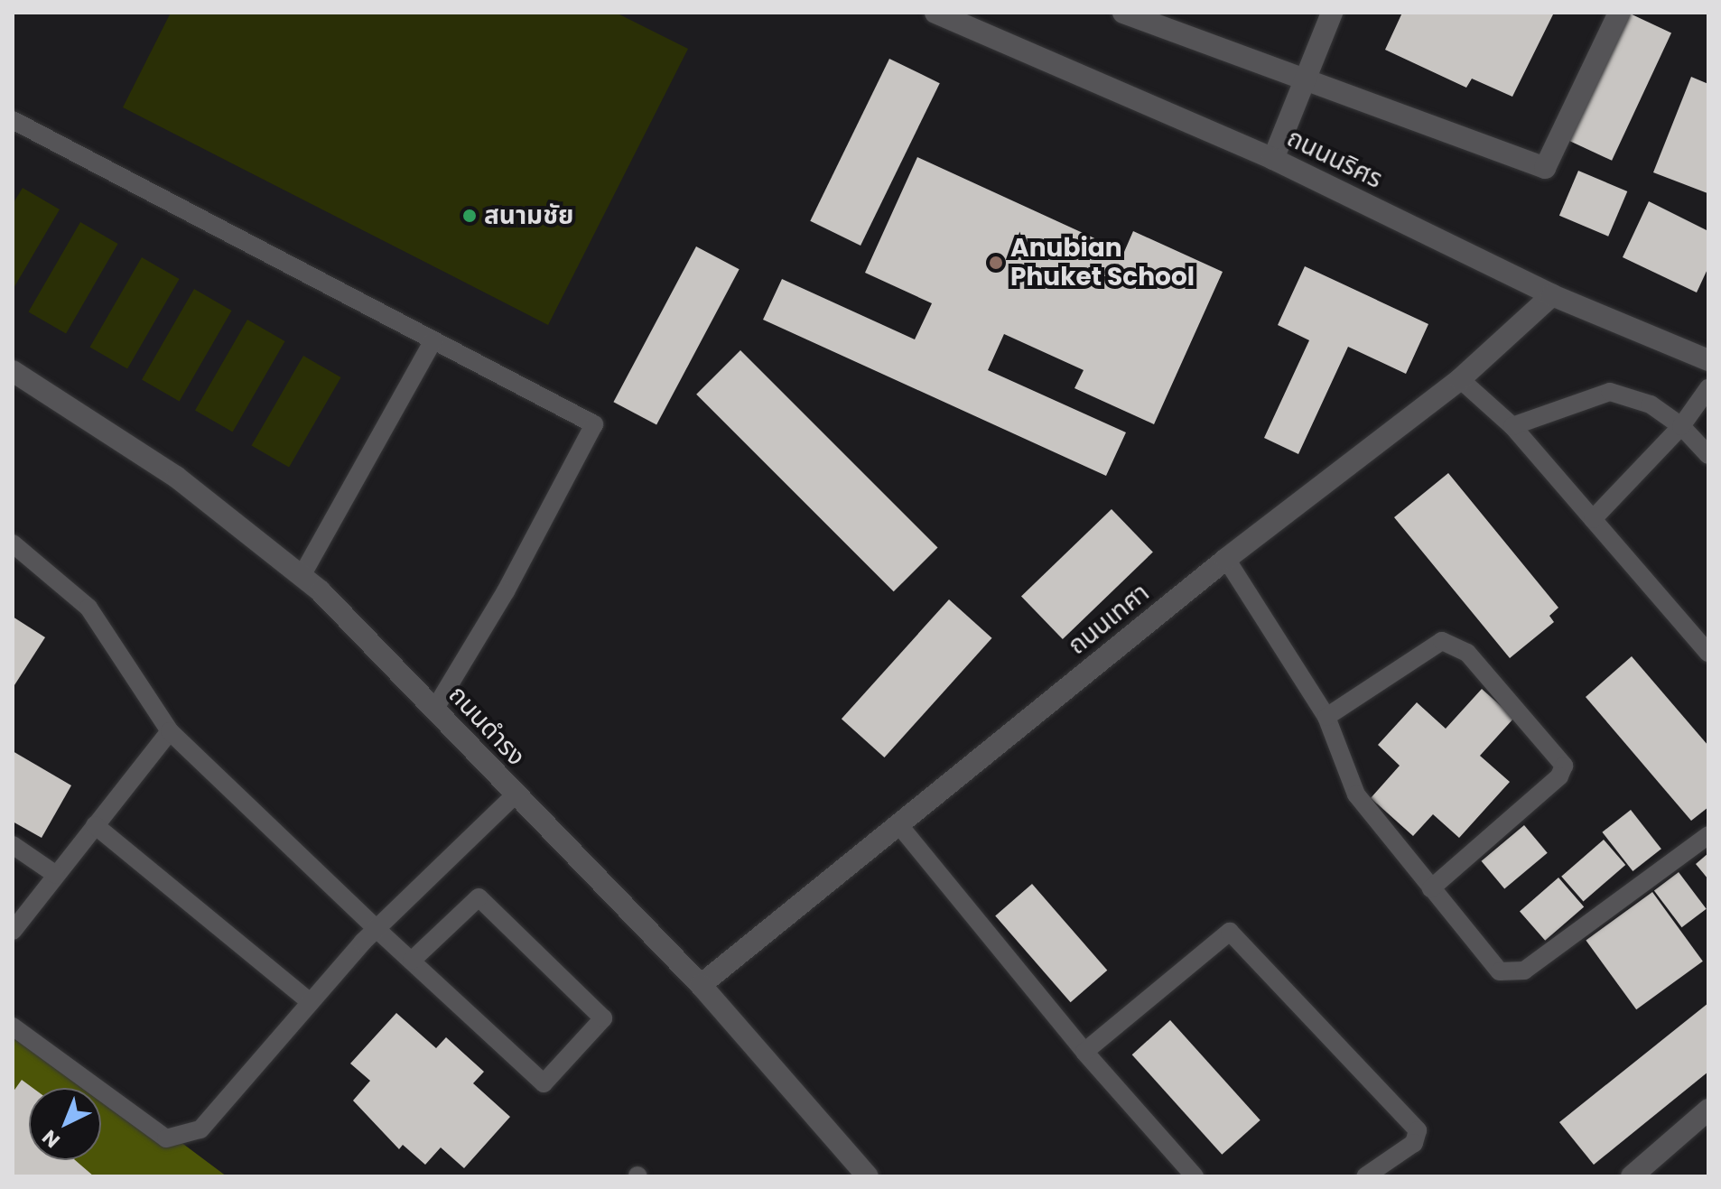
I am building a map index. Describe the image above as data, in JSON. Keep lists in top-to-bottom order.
{
  "streets": {
    "street": ["ถนนนริศร", "ถนนเทศา", "ถนนดำรง"]
  },
  "crossings": [
    ["ถนนนริศร", "ถนนเทศา"],
    ["ถนนเทศา", "ถนนดำรง"]
  ],
  "places": ["สนามชัย", "Anubian Phuket School"],
  "north": "bottom left"
}
